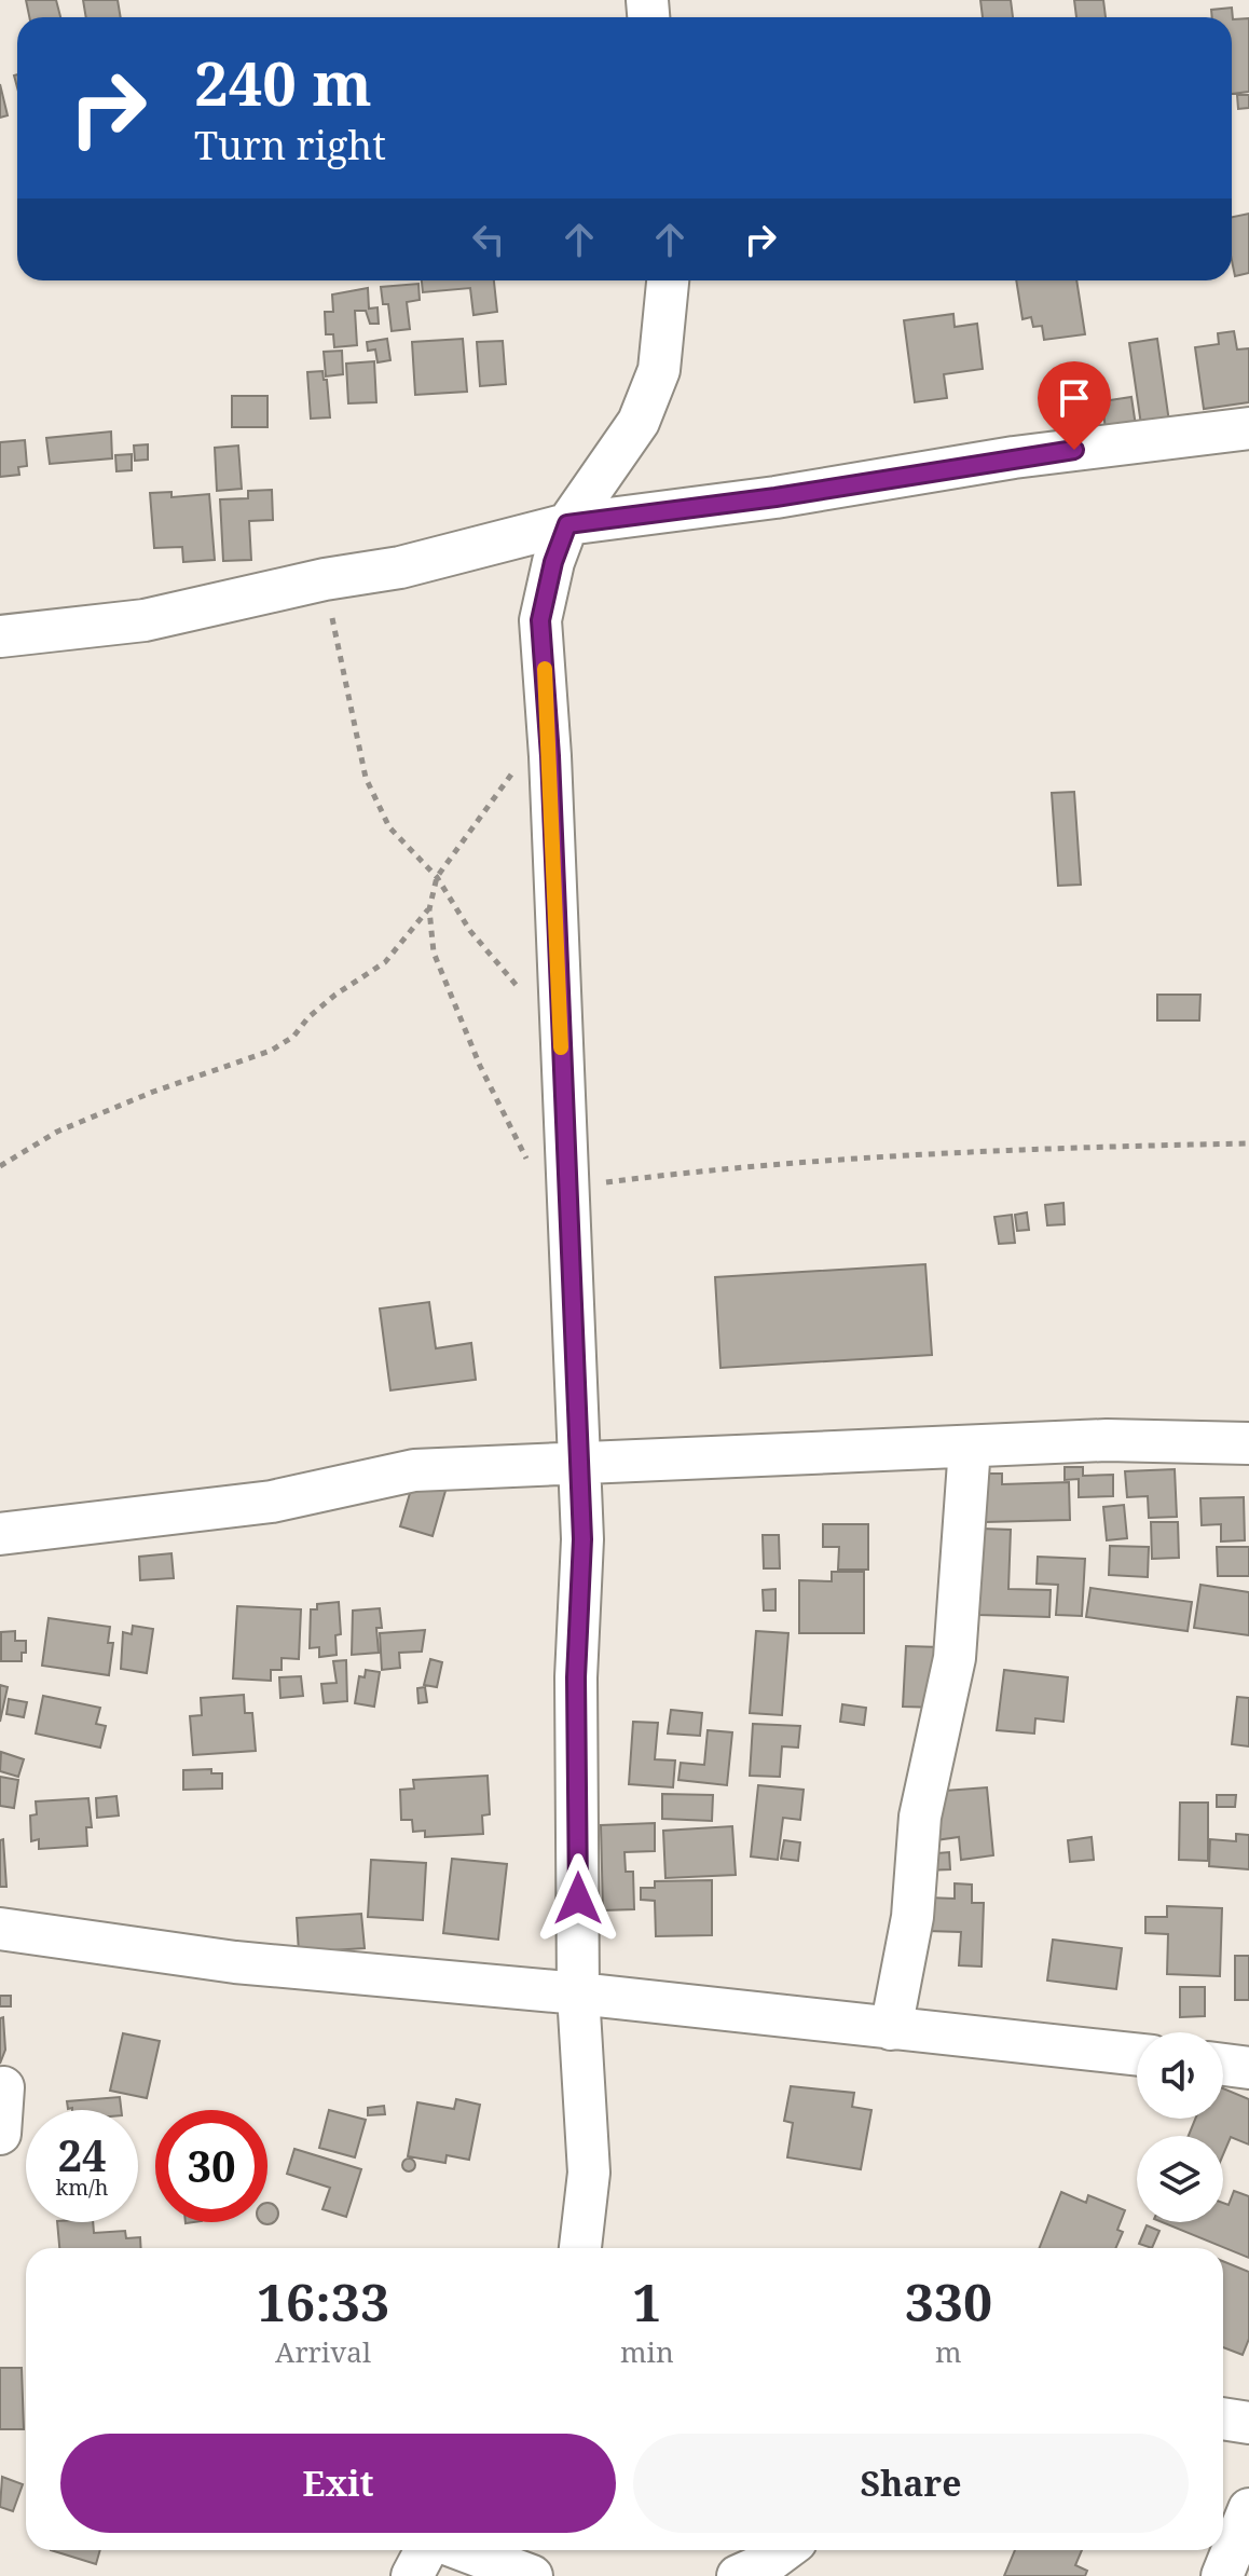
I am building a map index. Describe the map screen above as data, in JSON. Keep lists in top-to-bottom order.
{
  "page": {
    "turn": ["240 m", "Turn right"],
    "speed": "24 km/h",
    "limit": "30",
    "eta": [
      "16:33",
      "Arrival",
      "1",
      "min",
      "330",
      "m"
    ],
    "buttons": ["Exit", "Share"]
  }
}
